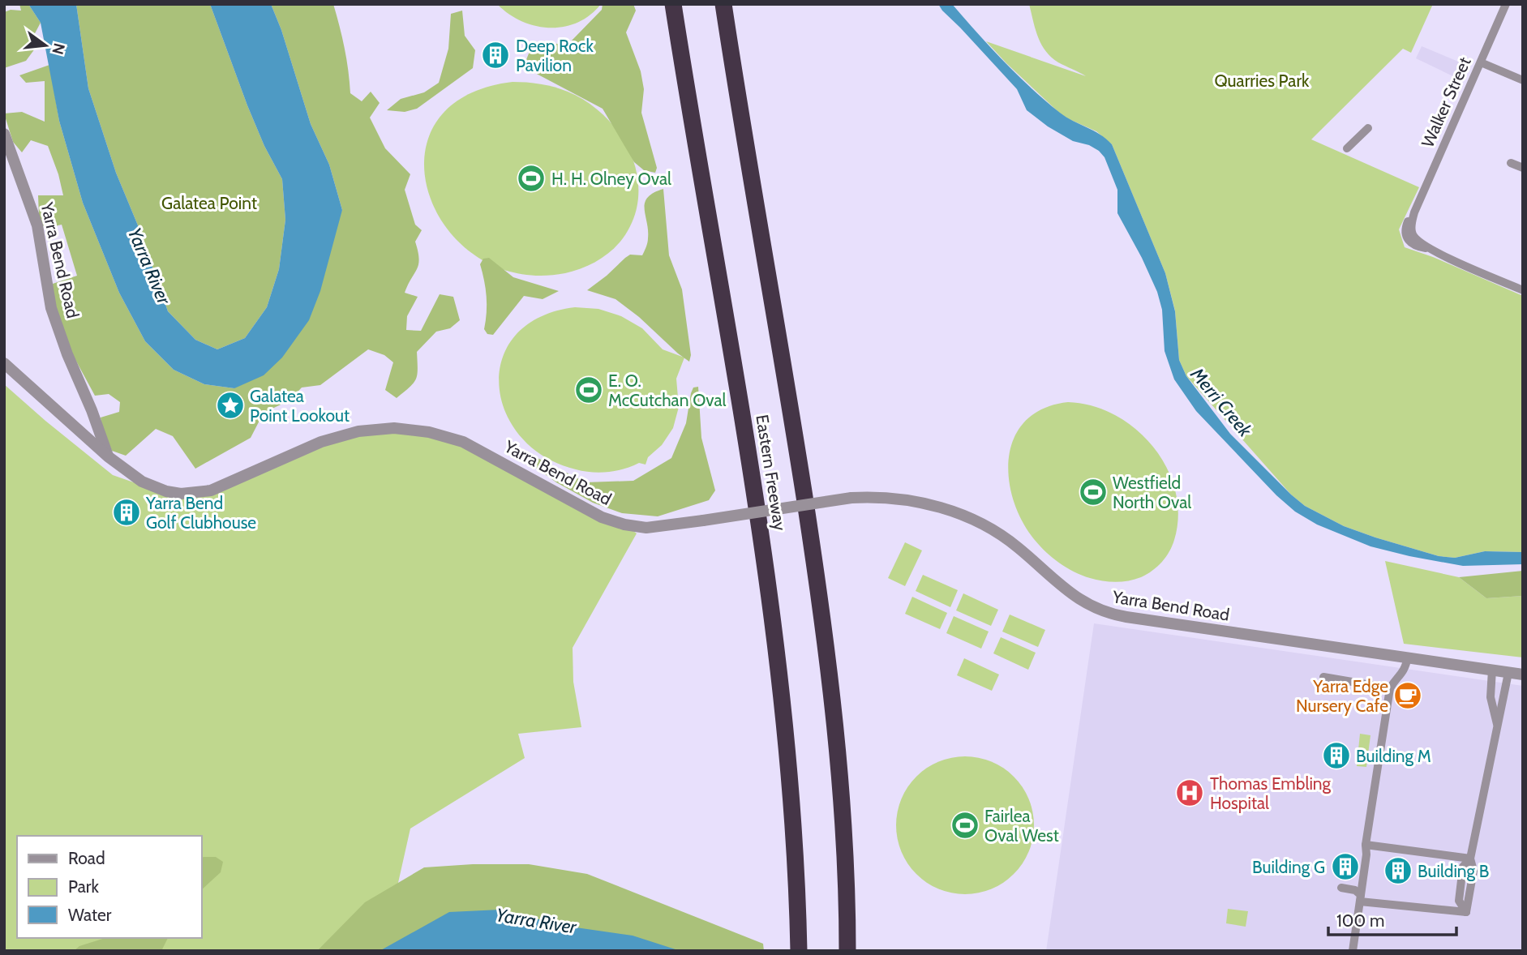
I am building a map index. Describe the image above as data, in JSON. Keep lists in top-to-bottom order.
{
  "streets": {
    "highway": ["Eastern Freeway"],
    "street": ["Walker Street", "Yarra Bend Road"]
  },
  "water": ["Yarra River", "Merri Creek"],
  "parks": ["Quarries Park", "Galatea Point"],
  "places": {
    "building": [
      "Deep Rock Pavilion",
      "Yarra Bend Golf Clubhouse",
      "Building M",
      "Building G",
      "Building B"
    ],
    "sports": [
      "H. H. Olney Oval",
      "E. O. McCutchan Oval",
      "Westfield North Oval",
      "Fairlea Oval West"
    ],
    "place": ["Galatea Point Lookout"],
    "cafe": ["Yarra Edge Nursery Cafe"],
    "hospital": ["Thomas Embling Hospital"]
  },
  "legend": ["Road", "Park", "Water"],
  "scale_bar": "100 m",
  "north": "right"
}
